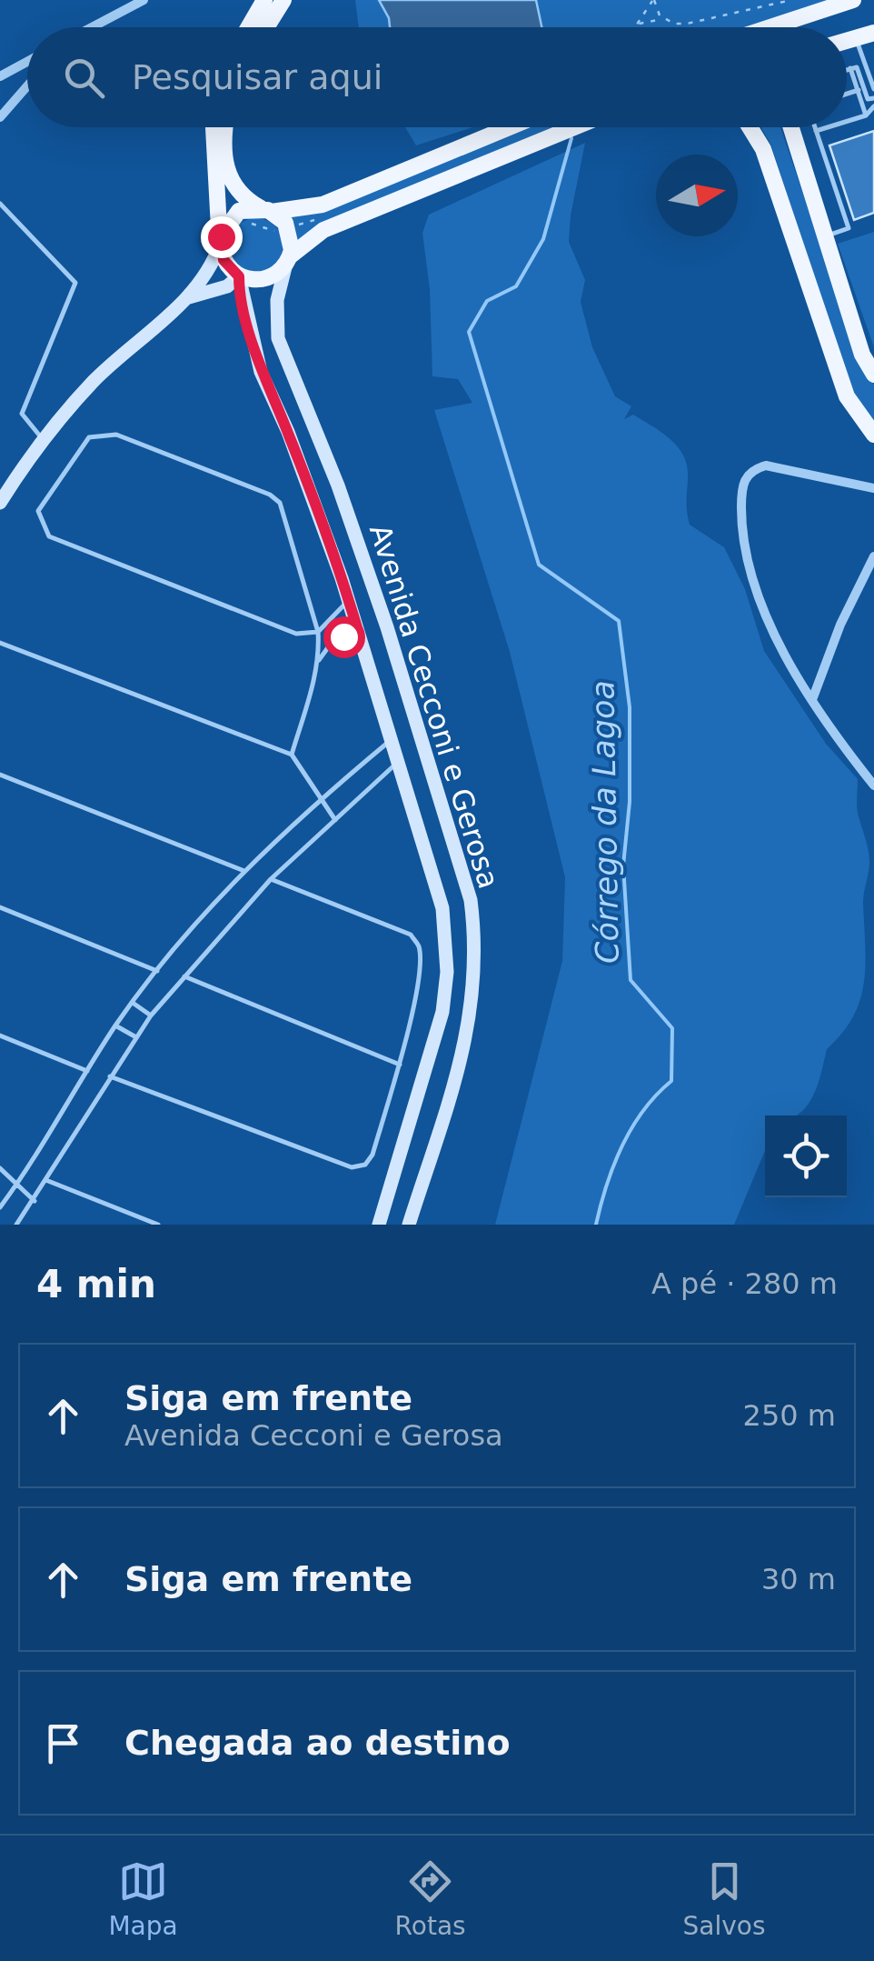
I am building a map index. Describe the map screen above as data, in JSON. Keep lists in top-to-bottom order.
{
  "streets": {
    "street": ["Avenida Cecconi e Gerosa"]
  },
  "water": ["Córrego da Lagoa"],
  "north": "right",
  "page": {
    "search": "Pesquisar aqui",
    "heading": ["4 min", "A pé · 280 m"],
    "list": [
      ["Siga em frente", "Avenida Cecconi e Gerosa", "250 m"],
      ["Siga em frente", "30 m"],
      "Chegada ao destino"
    ],
    "nav": ["Mapa", "Rotas", "Salvos"]
  }
}
